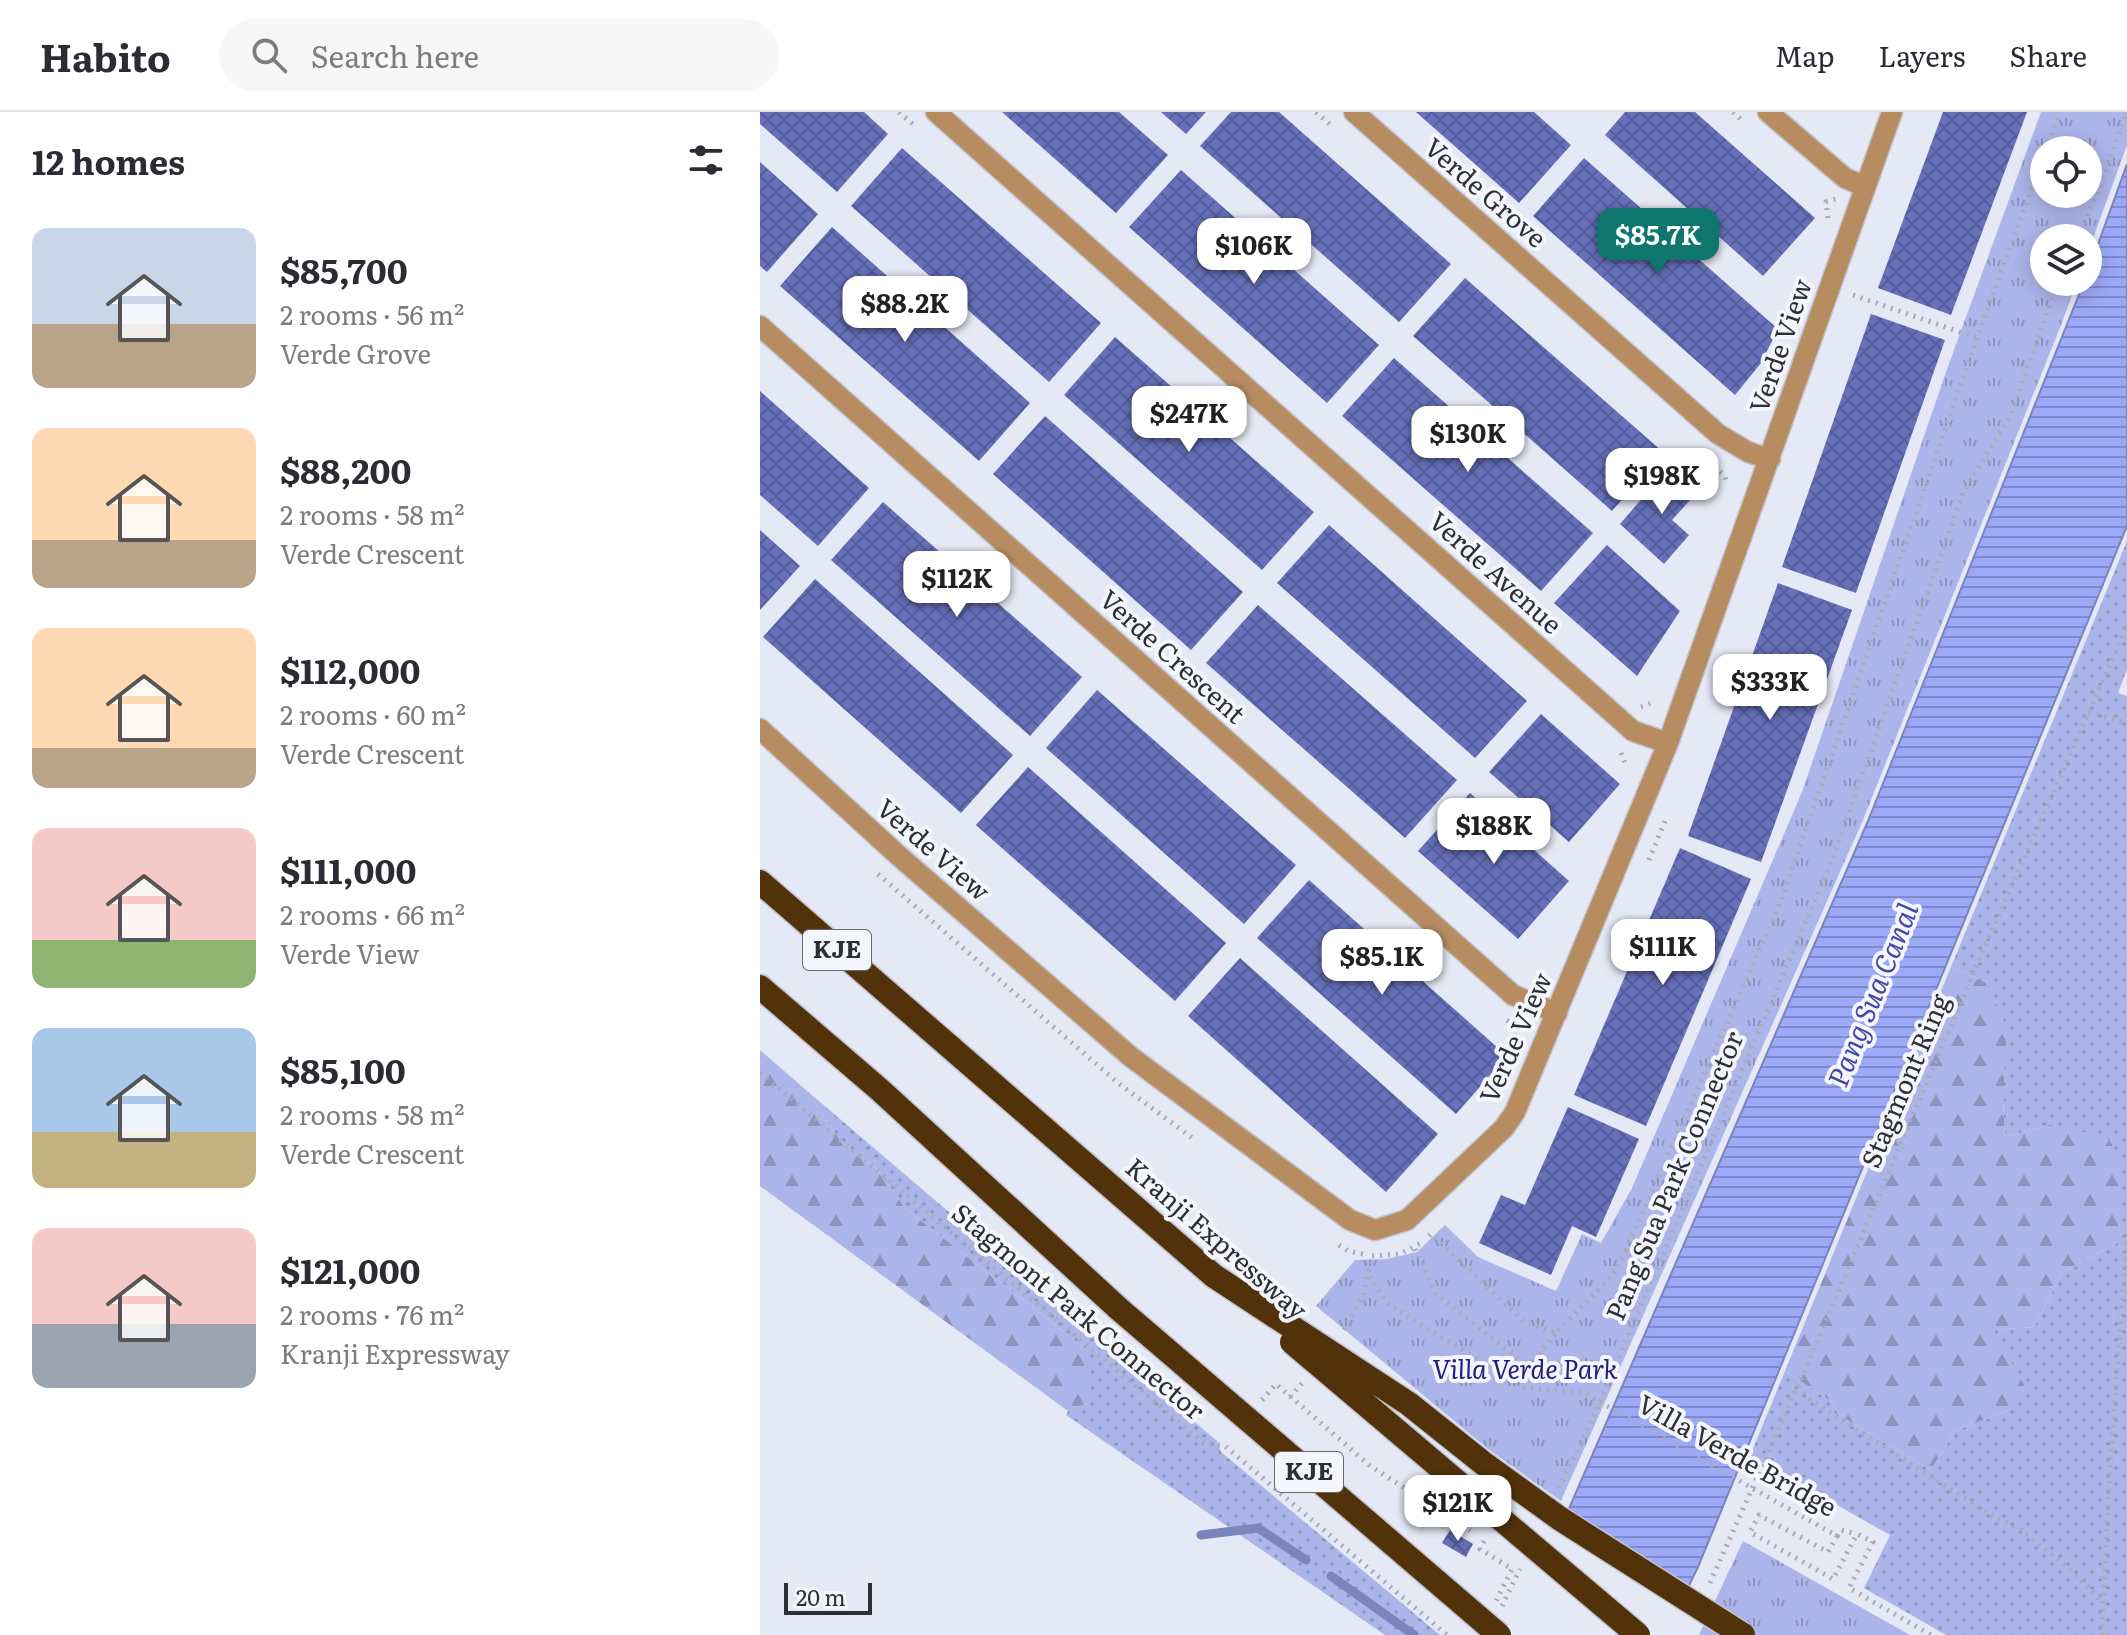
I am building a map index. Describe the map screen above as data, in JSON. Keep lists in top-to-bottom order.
{
  "streets": {
    "highway": ["KJE", "Kranji Expressway"],
    "street": [
      "Verde Grove",
      "Verde View",
      "Verde Avenue",
      "Verde Crescent"
    ],
    "path": [
      "Stagmont Ring",
      "Pang Sua Park Connector",
      "Stagmont Park Connector",
      "Villa Verde Bridge"
    ]
  },
  "crossings": [
    ["Verde Grove", "Verde View"],
    ["Verde View", "Verde Avenue"],
    ["Verde View", "Verde Crescent"]
  ],
  "water": ["Pang Sua Canal"],
  "parks": ["Villa Verde Park"],
  "scale_bar": "20 m",
  "page": {
    "header": "Habito",
    "search": "Search here",
    "nav": ["Map", "Layers", "Share"],
    "heading": "12 homes",
    "list": [
      {
        "name": "$85,700",
        "note": "2 rooms · 56 m² · Verde Grove"
      },
      {
        "name": "$88,200",
        "note": "2 rooms · 58 m² · Verde Crescent"
      },
      {
        "name": "$112,000",
        "note": "2 rooms · 60 m² · Verde Crescent"
      },
      {
        "name": "$111,000",
        "note": "2 rooms · 66 m² · Verde View"
      },
      {
        "name": "$85,100",
        "note": "2 rooms · 58 m² · Verde Crescent"
      },
      {
        "name": "$121,000",
        "note": "2 rooms · 76 m² · Kranji Expressway"
      }
    ],
    "price": [
      "$85.7K",
      "$106K",
      "$88.2K",
      "$247K",
      "$130K",
      "$198K",
      "$112K",
      "$333K",
      "$188K",
      "$111K",
      "$85.1K",
      "$121K"
    ],
    "scale": "20 m"
  }
}
